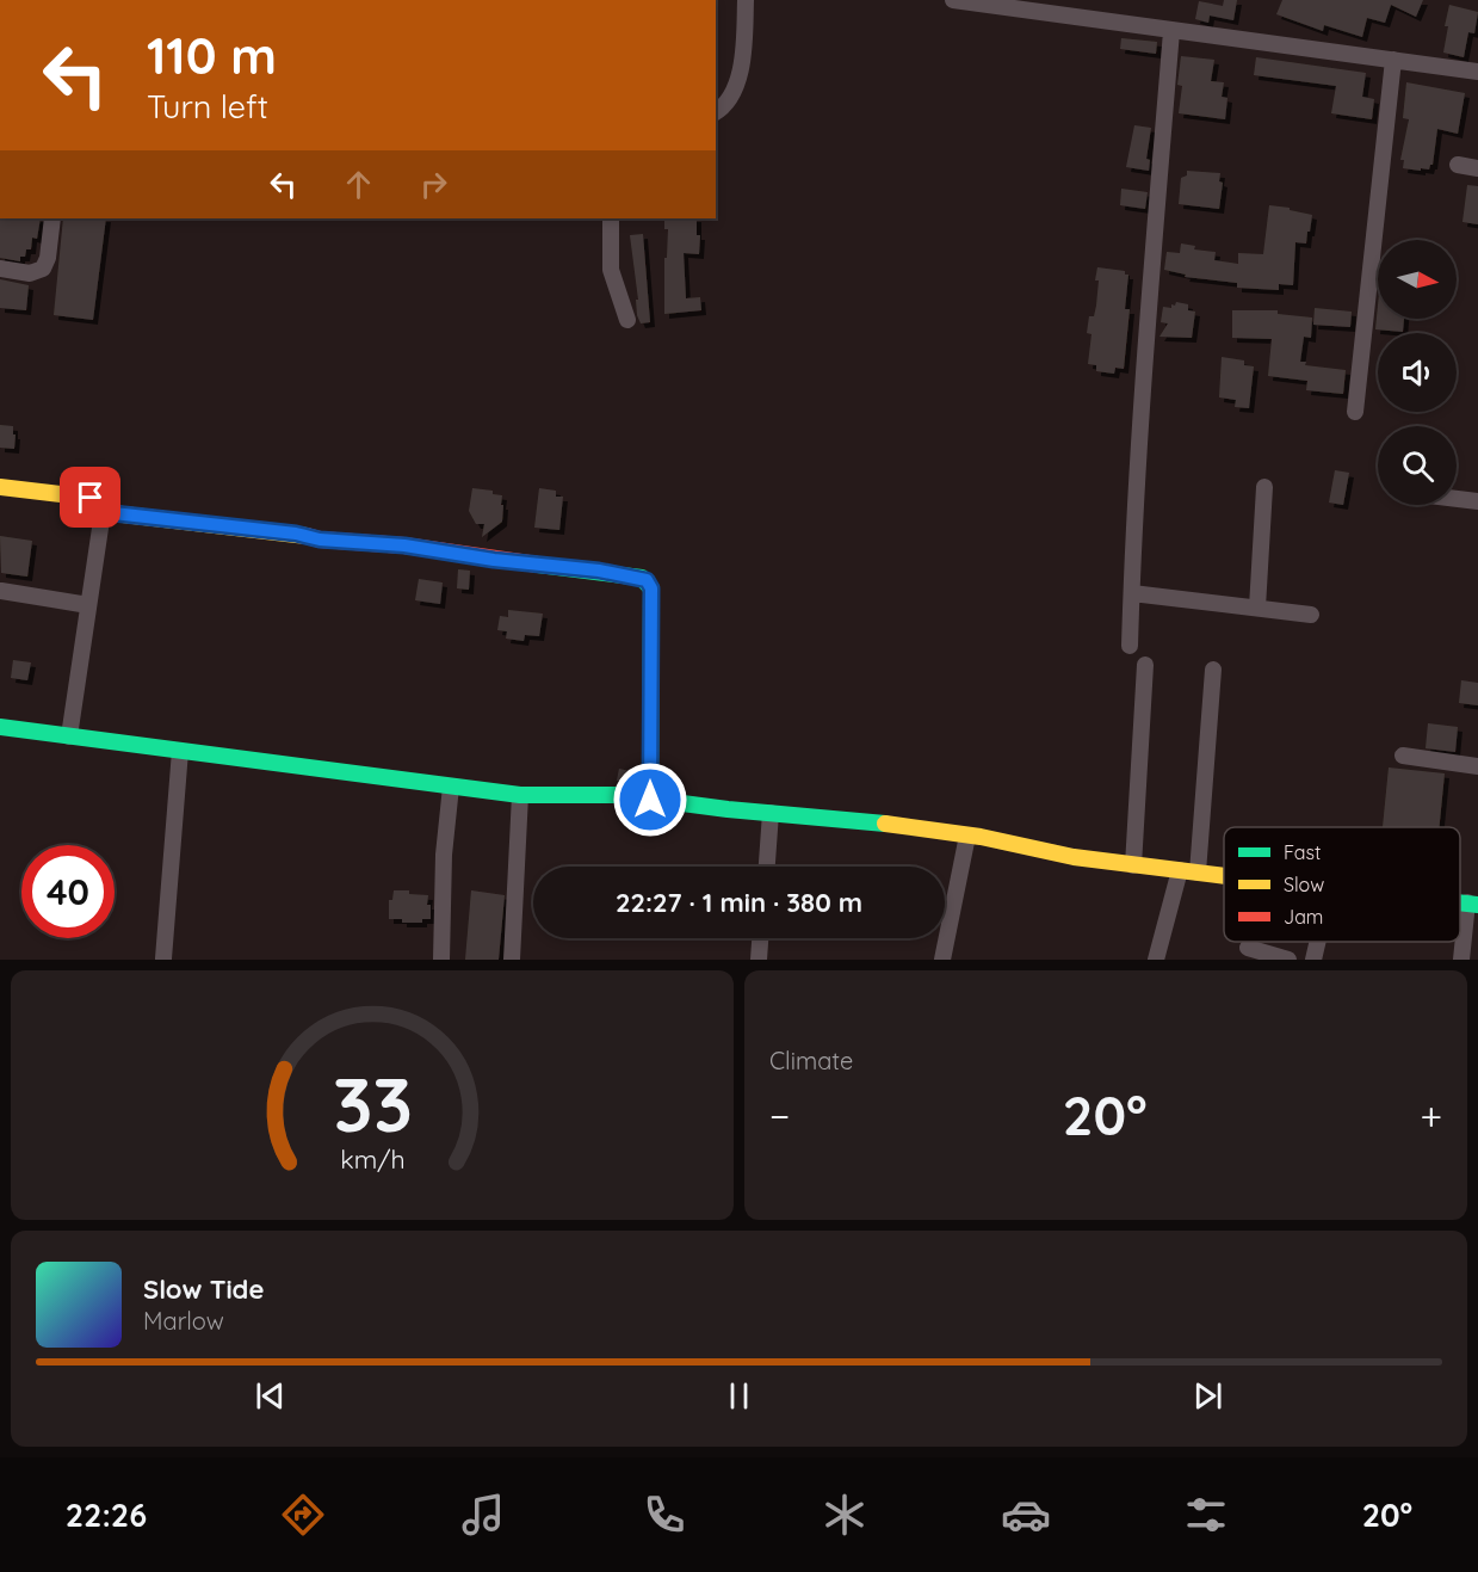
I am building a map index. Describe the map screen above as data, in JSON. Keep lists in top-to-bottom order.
{
  "legend": ["Fast", "Slow", "Jam"],
  "north": "right",
  "page": {
    "turn": ["110 m", "Turn left"],
    "limit": "40",
    "trip": "22:27 · 1 min · 380 m",
    "tile": "Climate",
    "heat": ["−", "20°", "+"],
    "song": ["Slow Tide", "Marlow"],
    "tabs": ["22:26", "20°"],
    "gauge": ["33", "km/h"]
  }
}
